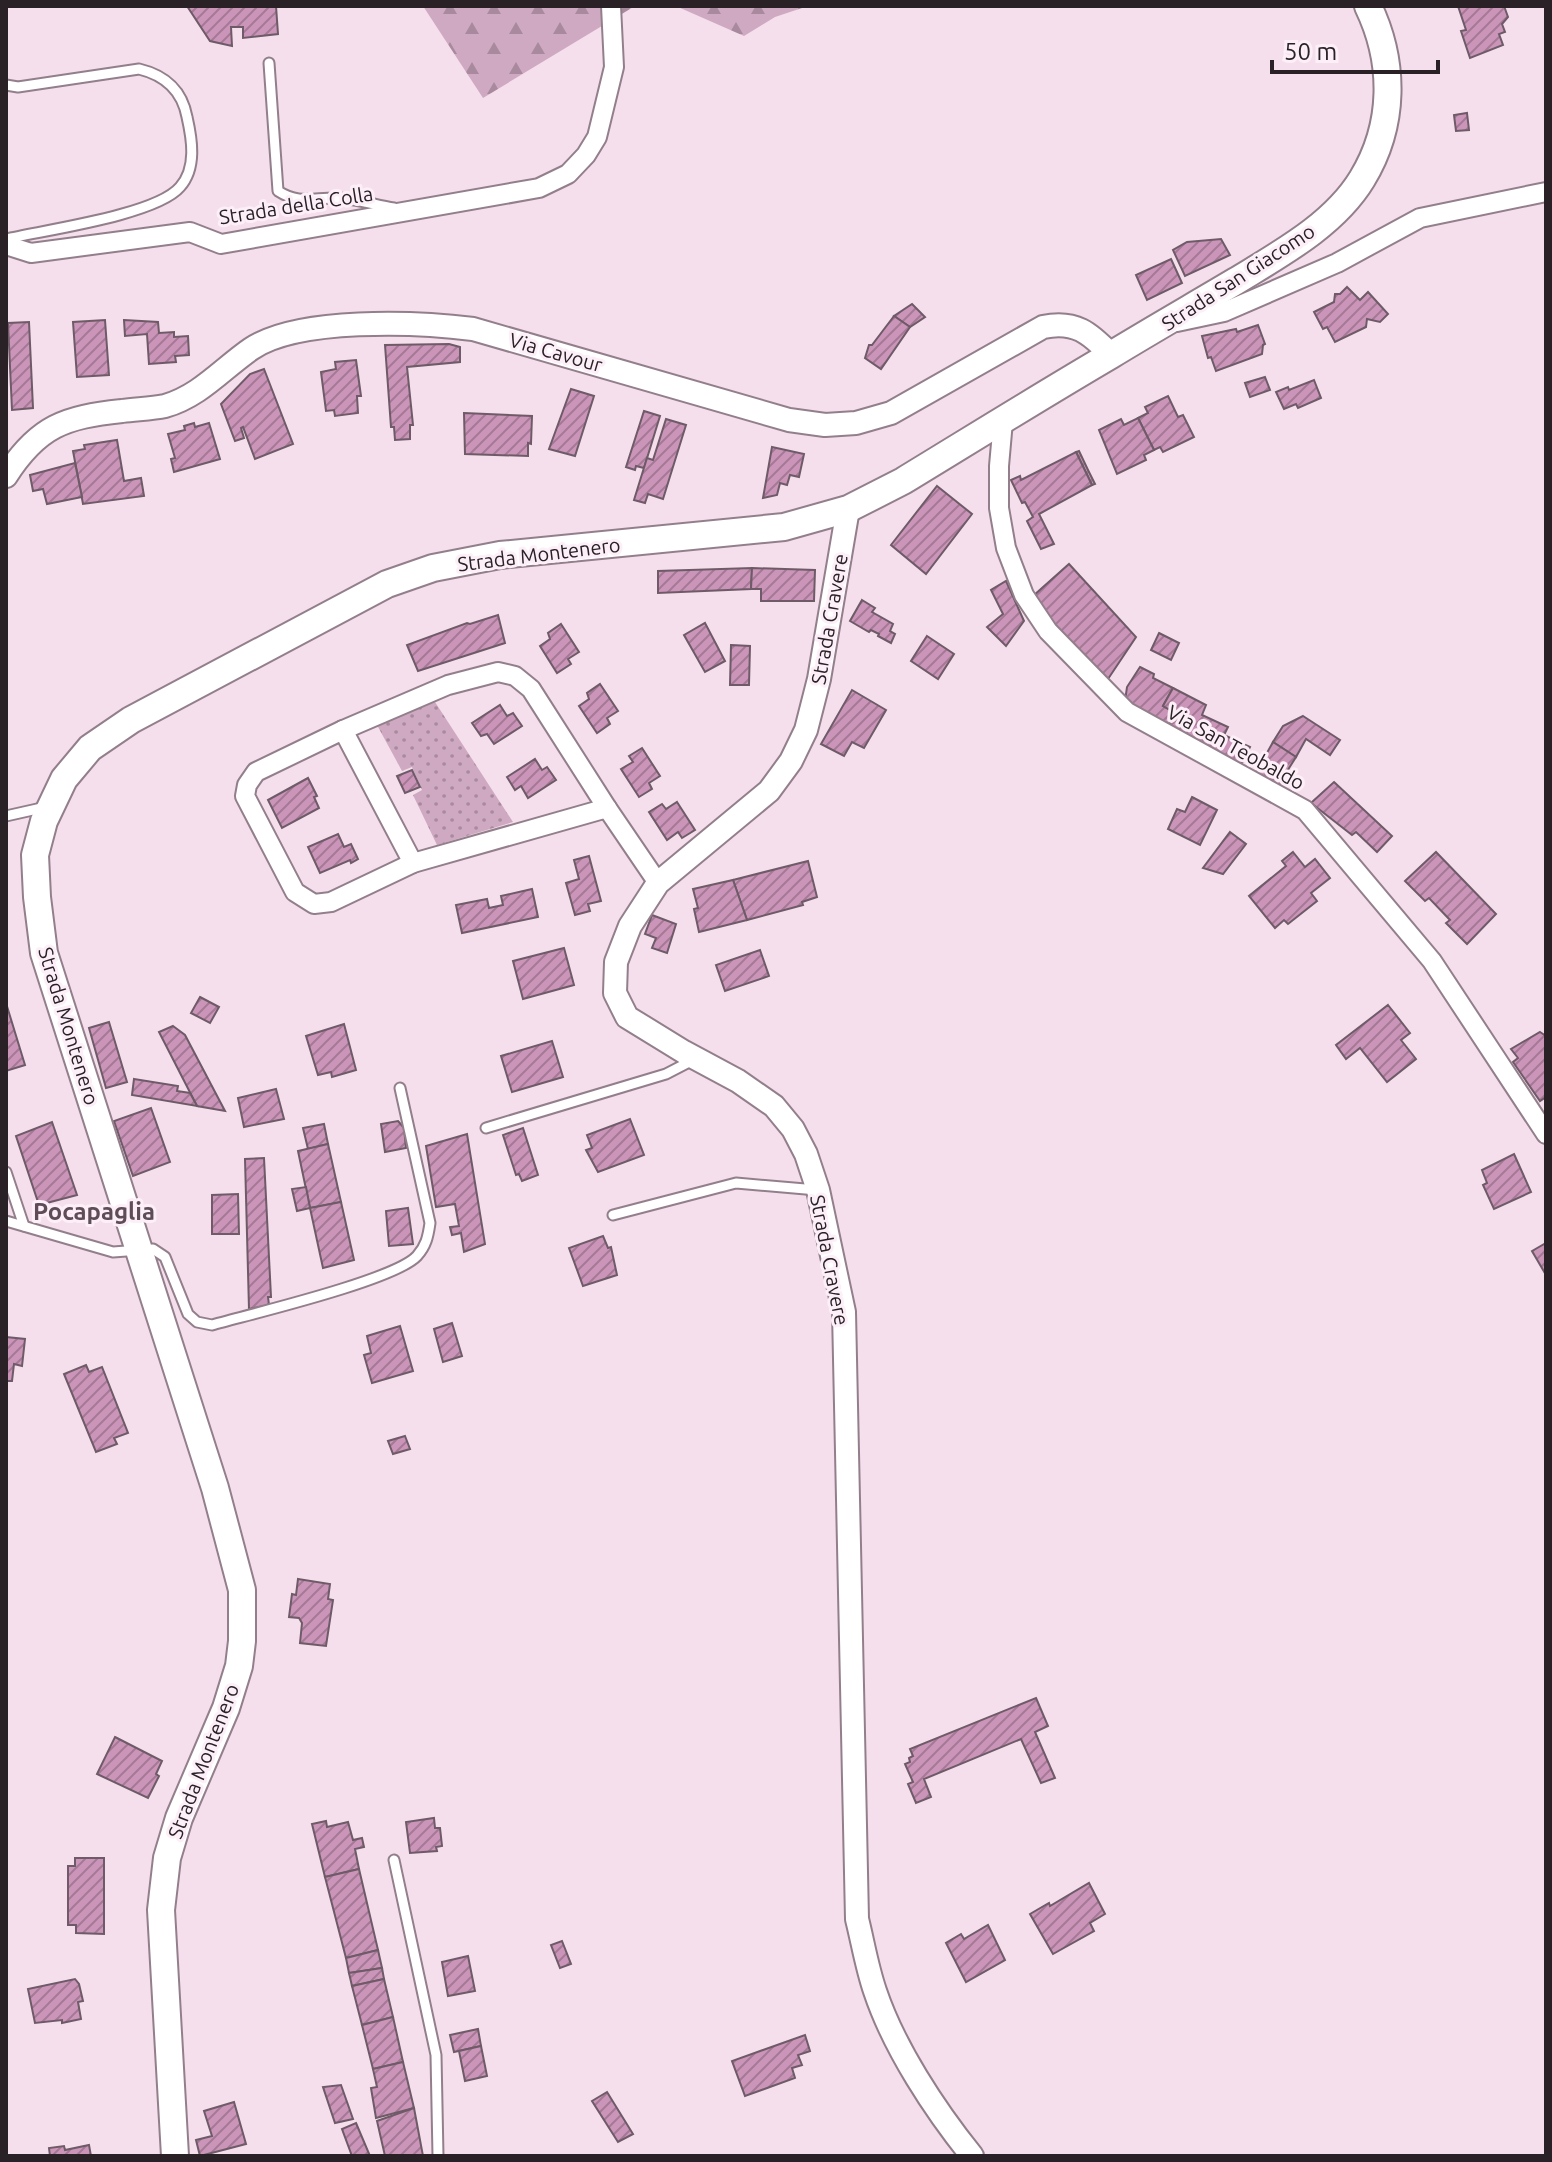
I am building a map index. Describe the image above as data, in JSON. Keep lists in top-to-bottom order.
{
  "streets": {
    "main road": ["Strada San Giacomo", "Strada Montenero"],
    "street": [
      "Strada della Colla",
      "Via Cavour",
      "Strada Cravere",
      "Via San Teobaldo"
    ]
  },
  "crossings": [
    ["Strada San Giacomo", "Via Cavour"],
    ["Strada San Giacomo", "Strada Montenero"],
    ["Via Cavour", "Strada Montenero"],
    ["Strada Montenero", "Strada Cravere"],
    ["Strada Montenero", "Via San Teobaldo"]
  ],
  "districts": ["Pocapaglia"],
  "scale_bar": "50 m"
}
